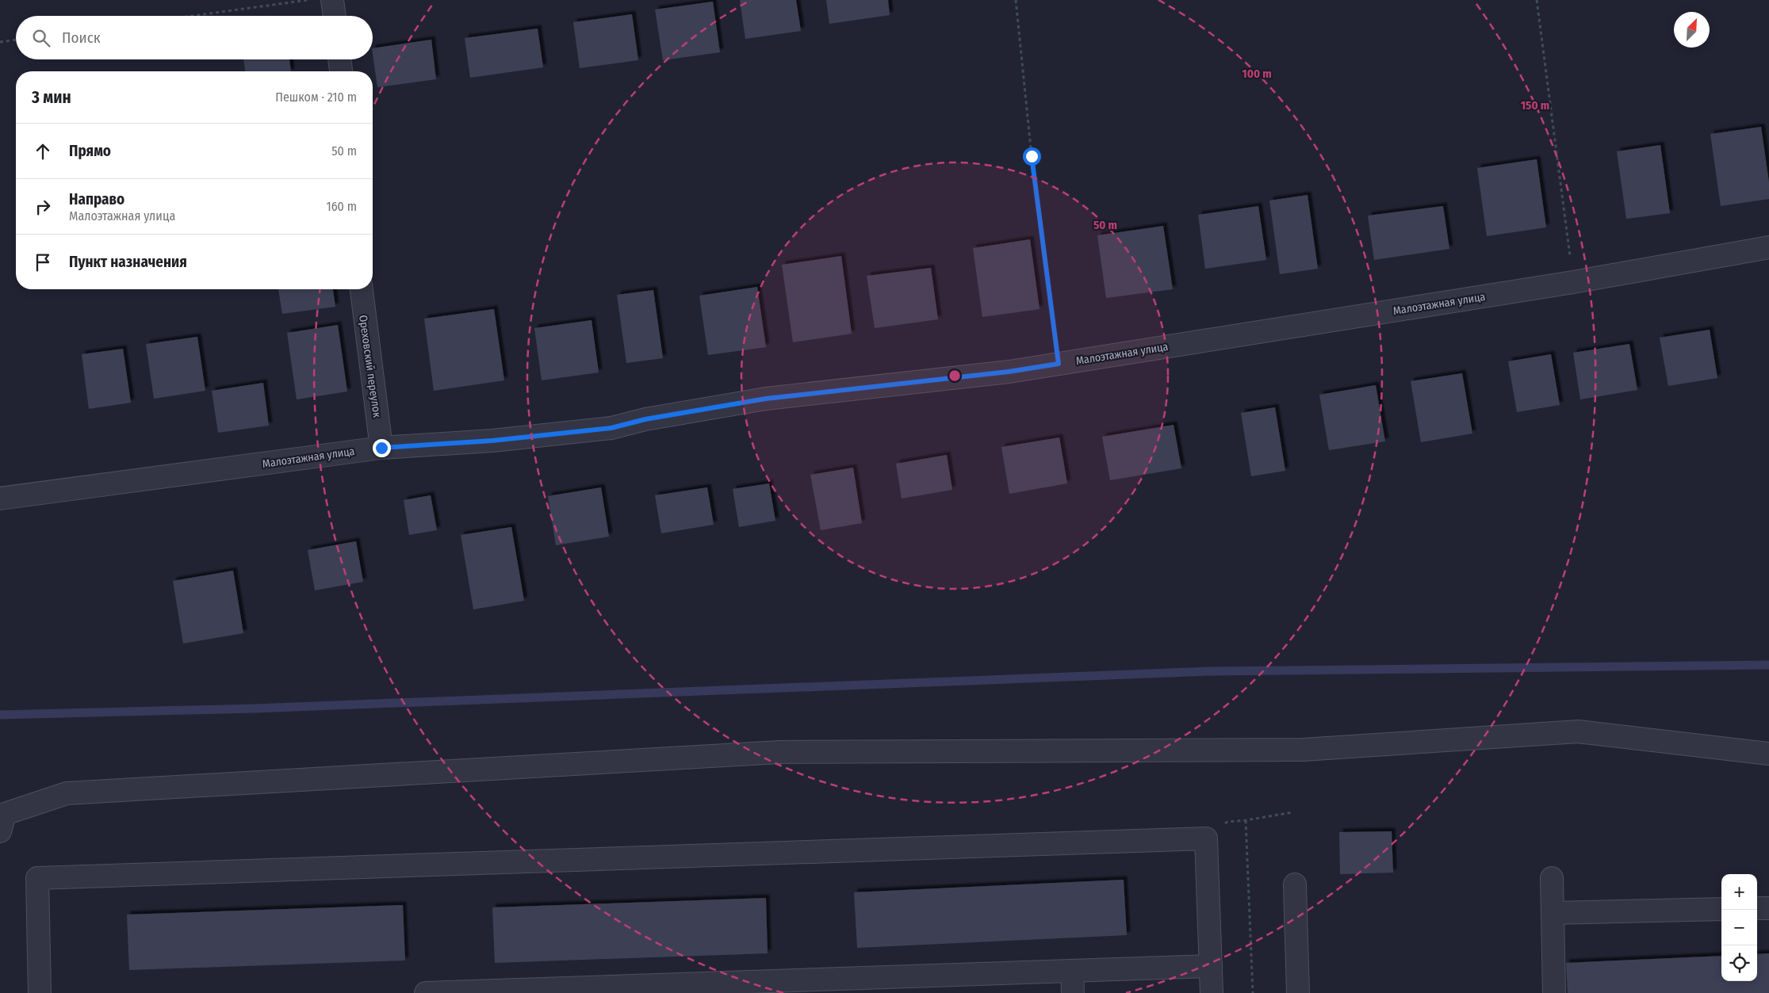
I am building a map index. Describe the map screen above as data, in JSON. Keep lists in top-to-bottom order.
{
  "streets": {
    "street": ["Малоэтажная улица", "Ореховский переулок"]
  },
  "crossings": [
    ["Малоэтажная улица", "Ореховский переулок"]
  ],
  "north": "top right",
  "page": {
    "search": "Поиск",
    "heading": ["3 мин", "Пешком · 210 m"],
    "list": [
      ["Прямо", "50 m"],
      ["Направо", "Малоэтажная улица", "160 m"],
      "Пункт назначения"
    ],
    "map_buttons": ["+", "−"]
  },
  "rings": ["100 m", "150 m", "50 m"]
}
